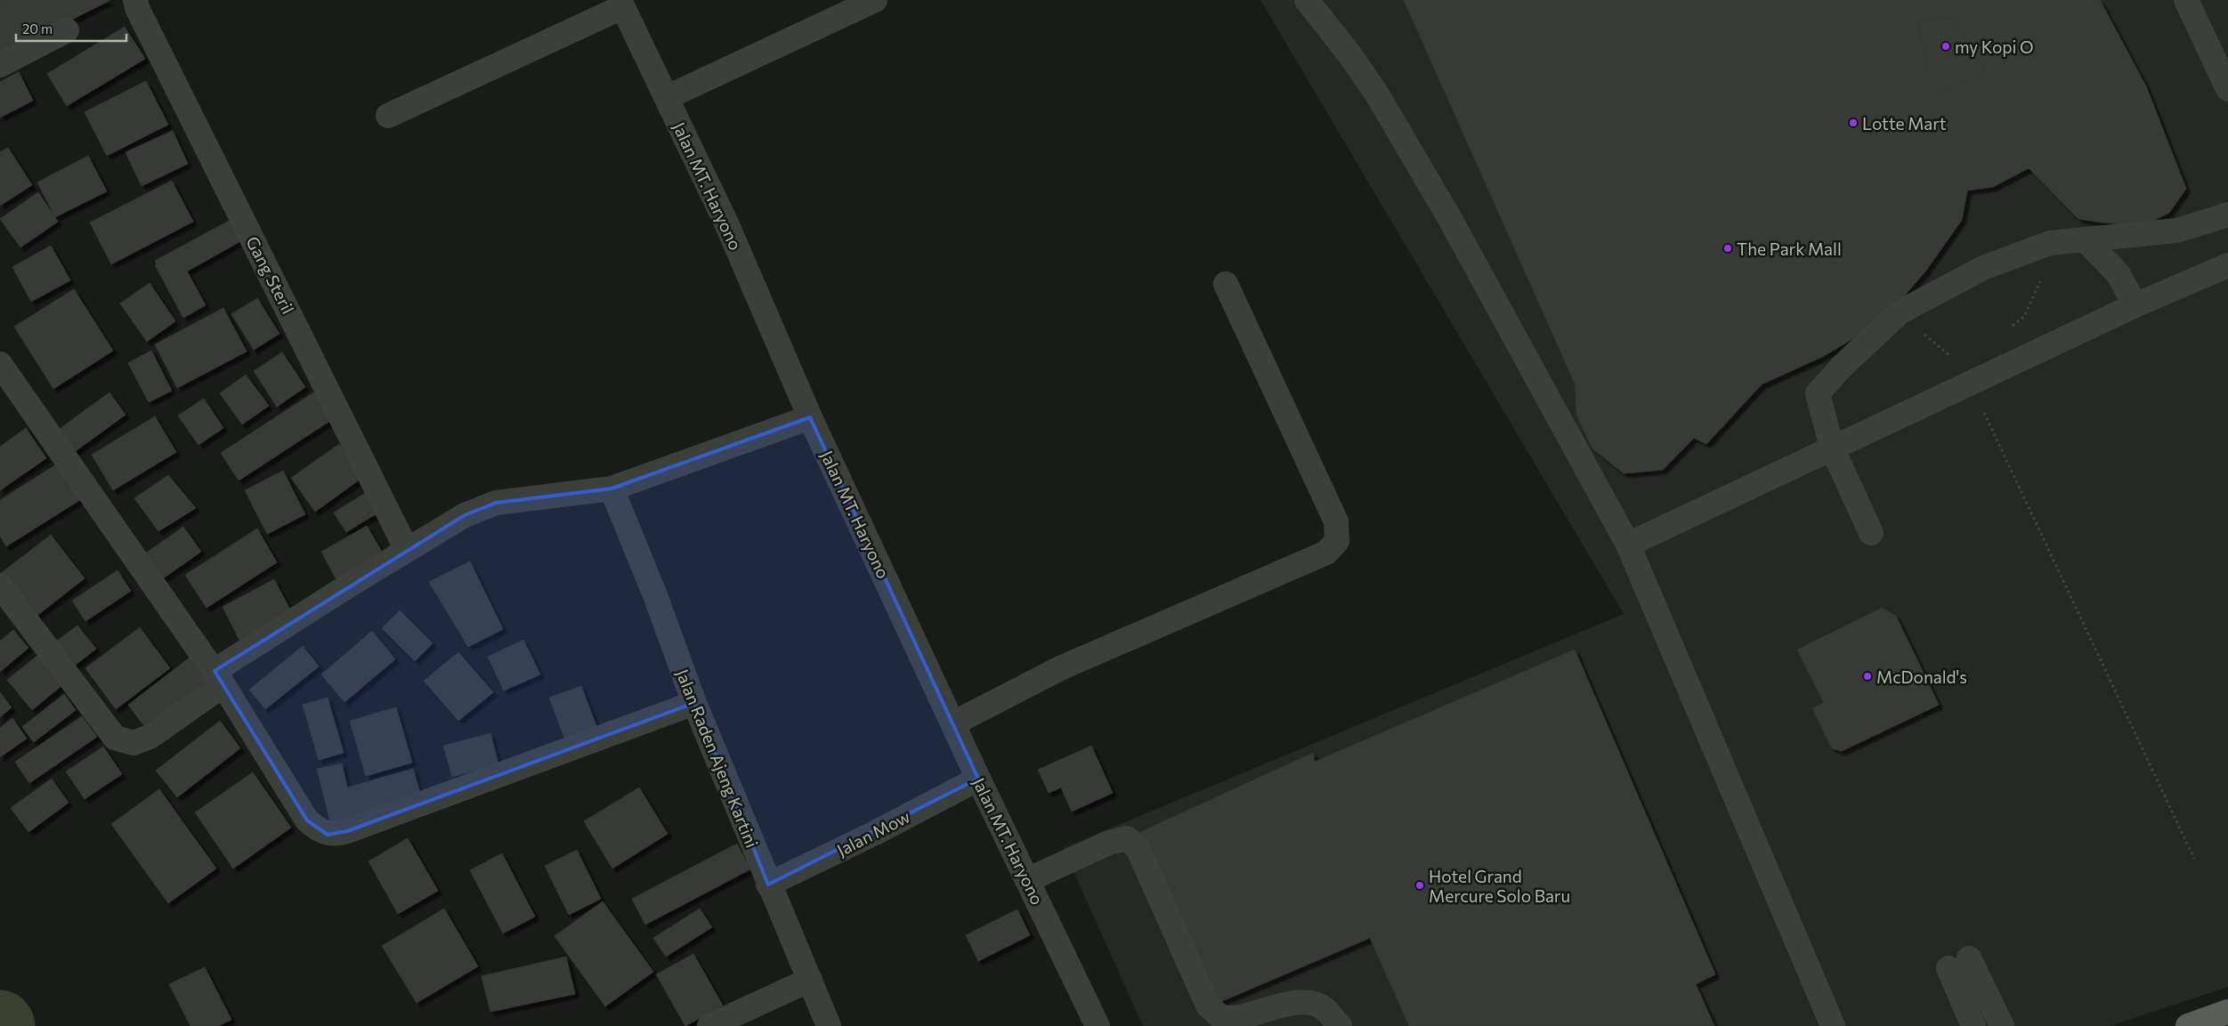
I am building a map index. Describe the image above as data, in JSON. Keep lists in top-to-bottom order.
{
  "streets": {
    "street": [
      "Jalan MT. Haryono",
      "Gang Steril",
      "Jalan Raden Ajeng Kartini",
      "Jalan Mow"
    ]
  },
  "crossings": [
    ["Jalan MT. Haryono", "Jalan Mow"],
    ["Jalan Raden Ajeng Kartini", "Jalan Mow"]
  ],
  "places": [
    "my Kopi O",
    "Lotte Mart",
    "The Park Mall",
    "McDonald's",
    "Hotel Grand Mercure Solo Baru"
  ],
  "scale_bar": "20 m"
}
